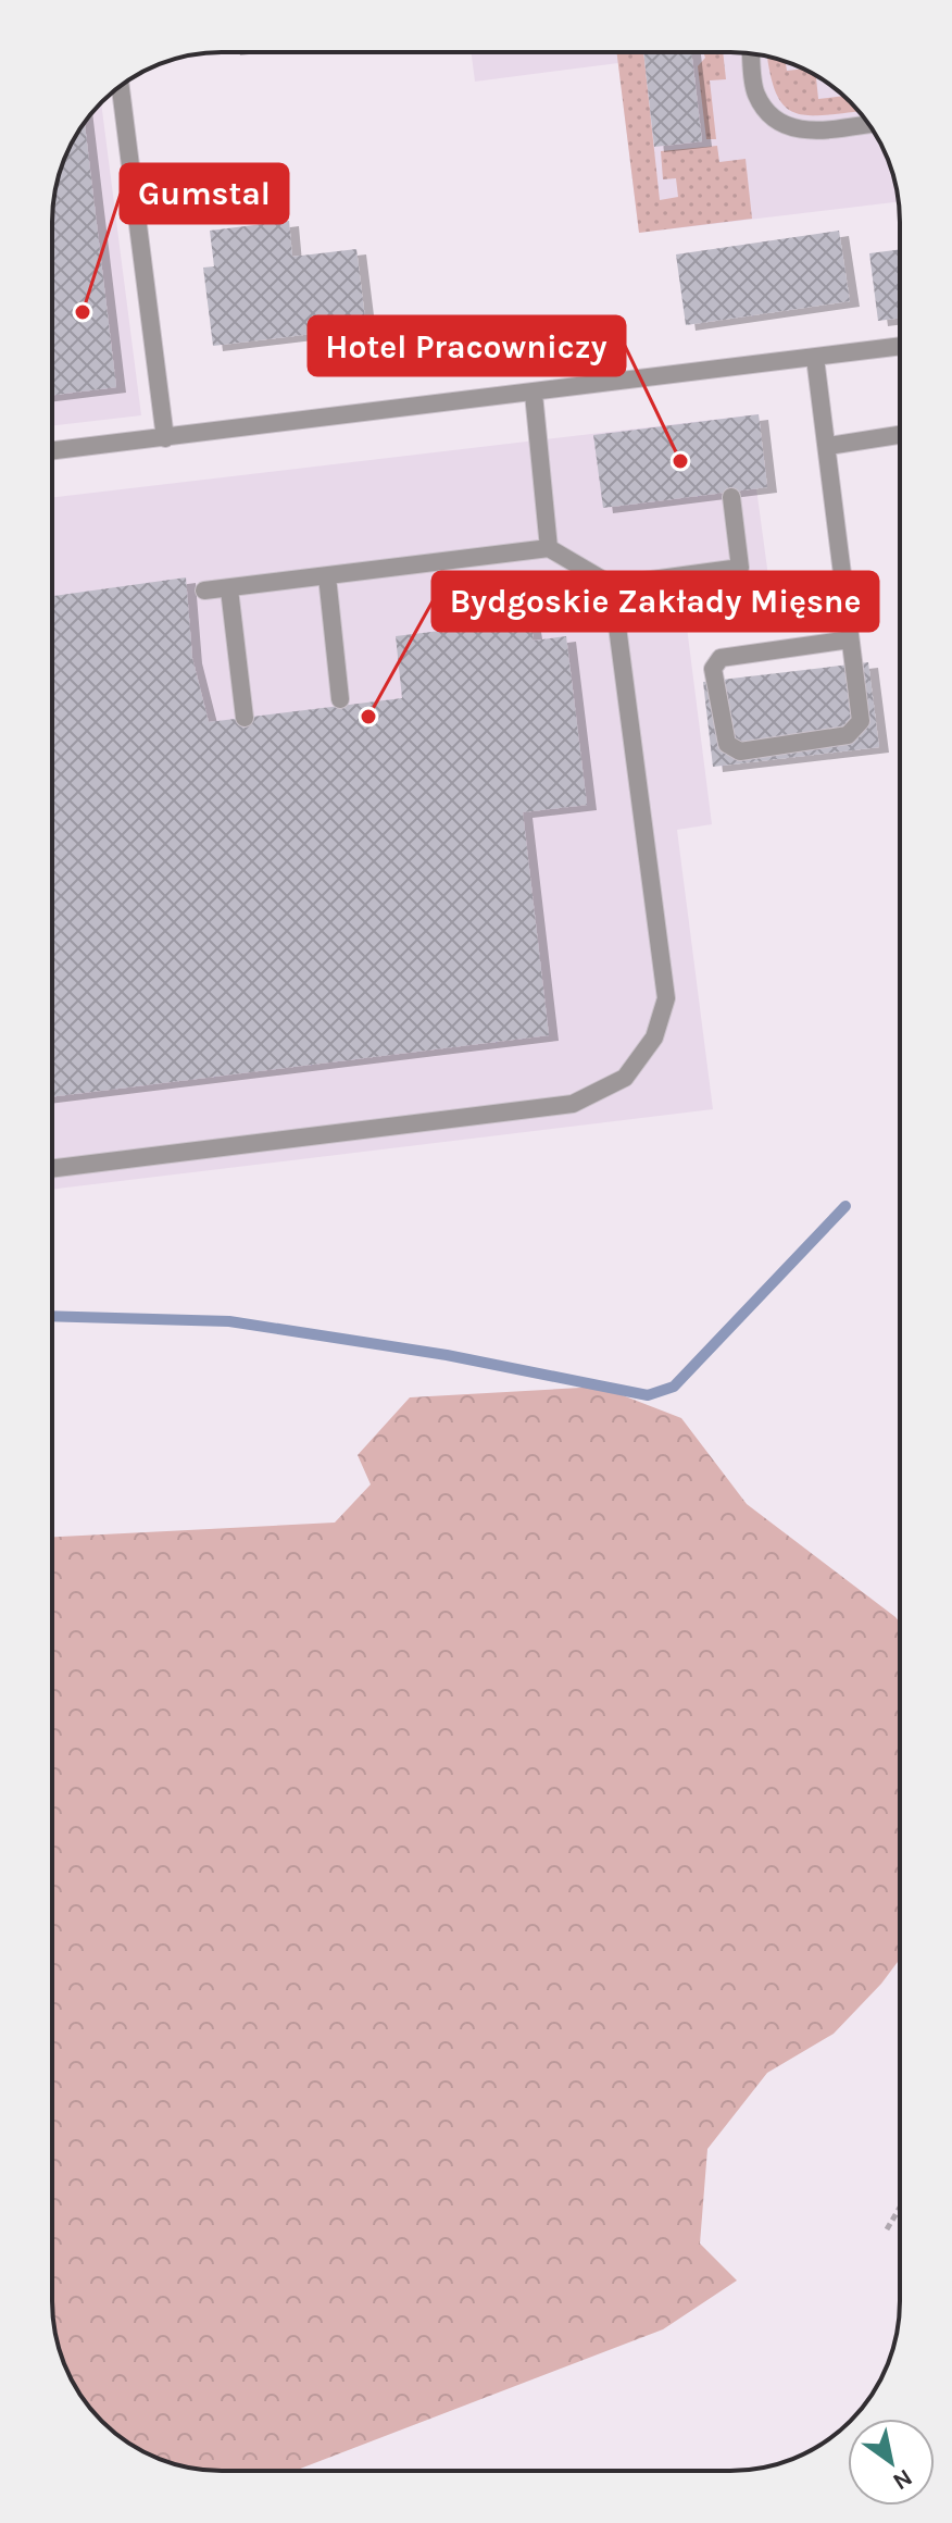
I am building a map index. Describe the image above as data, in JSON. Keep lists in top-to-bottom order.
{
  "places": ["Gumstal", "Hotel Pracowniczy", "Bydgoskie Zakłady Mięsne"],
  "north": "bottom right"
}
